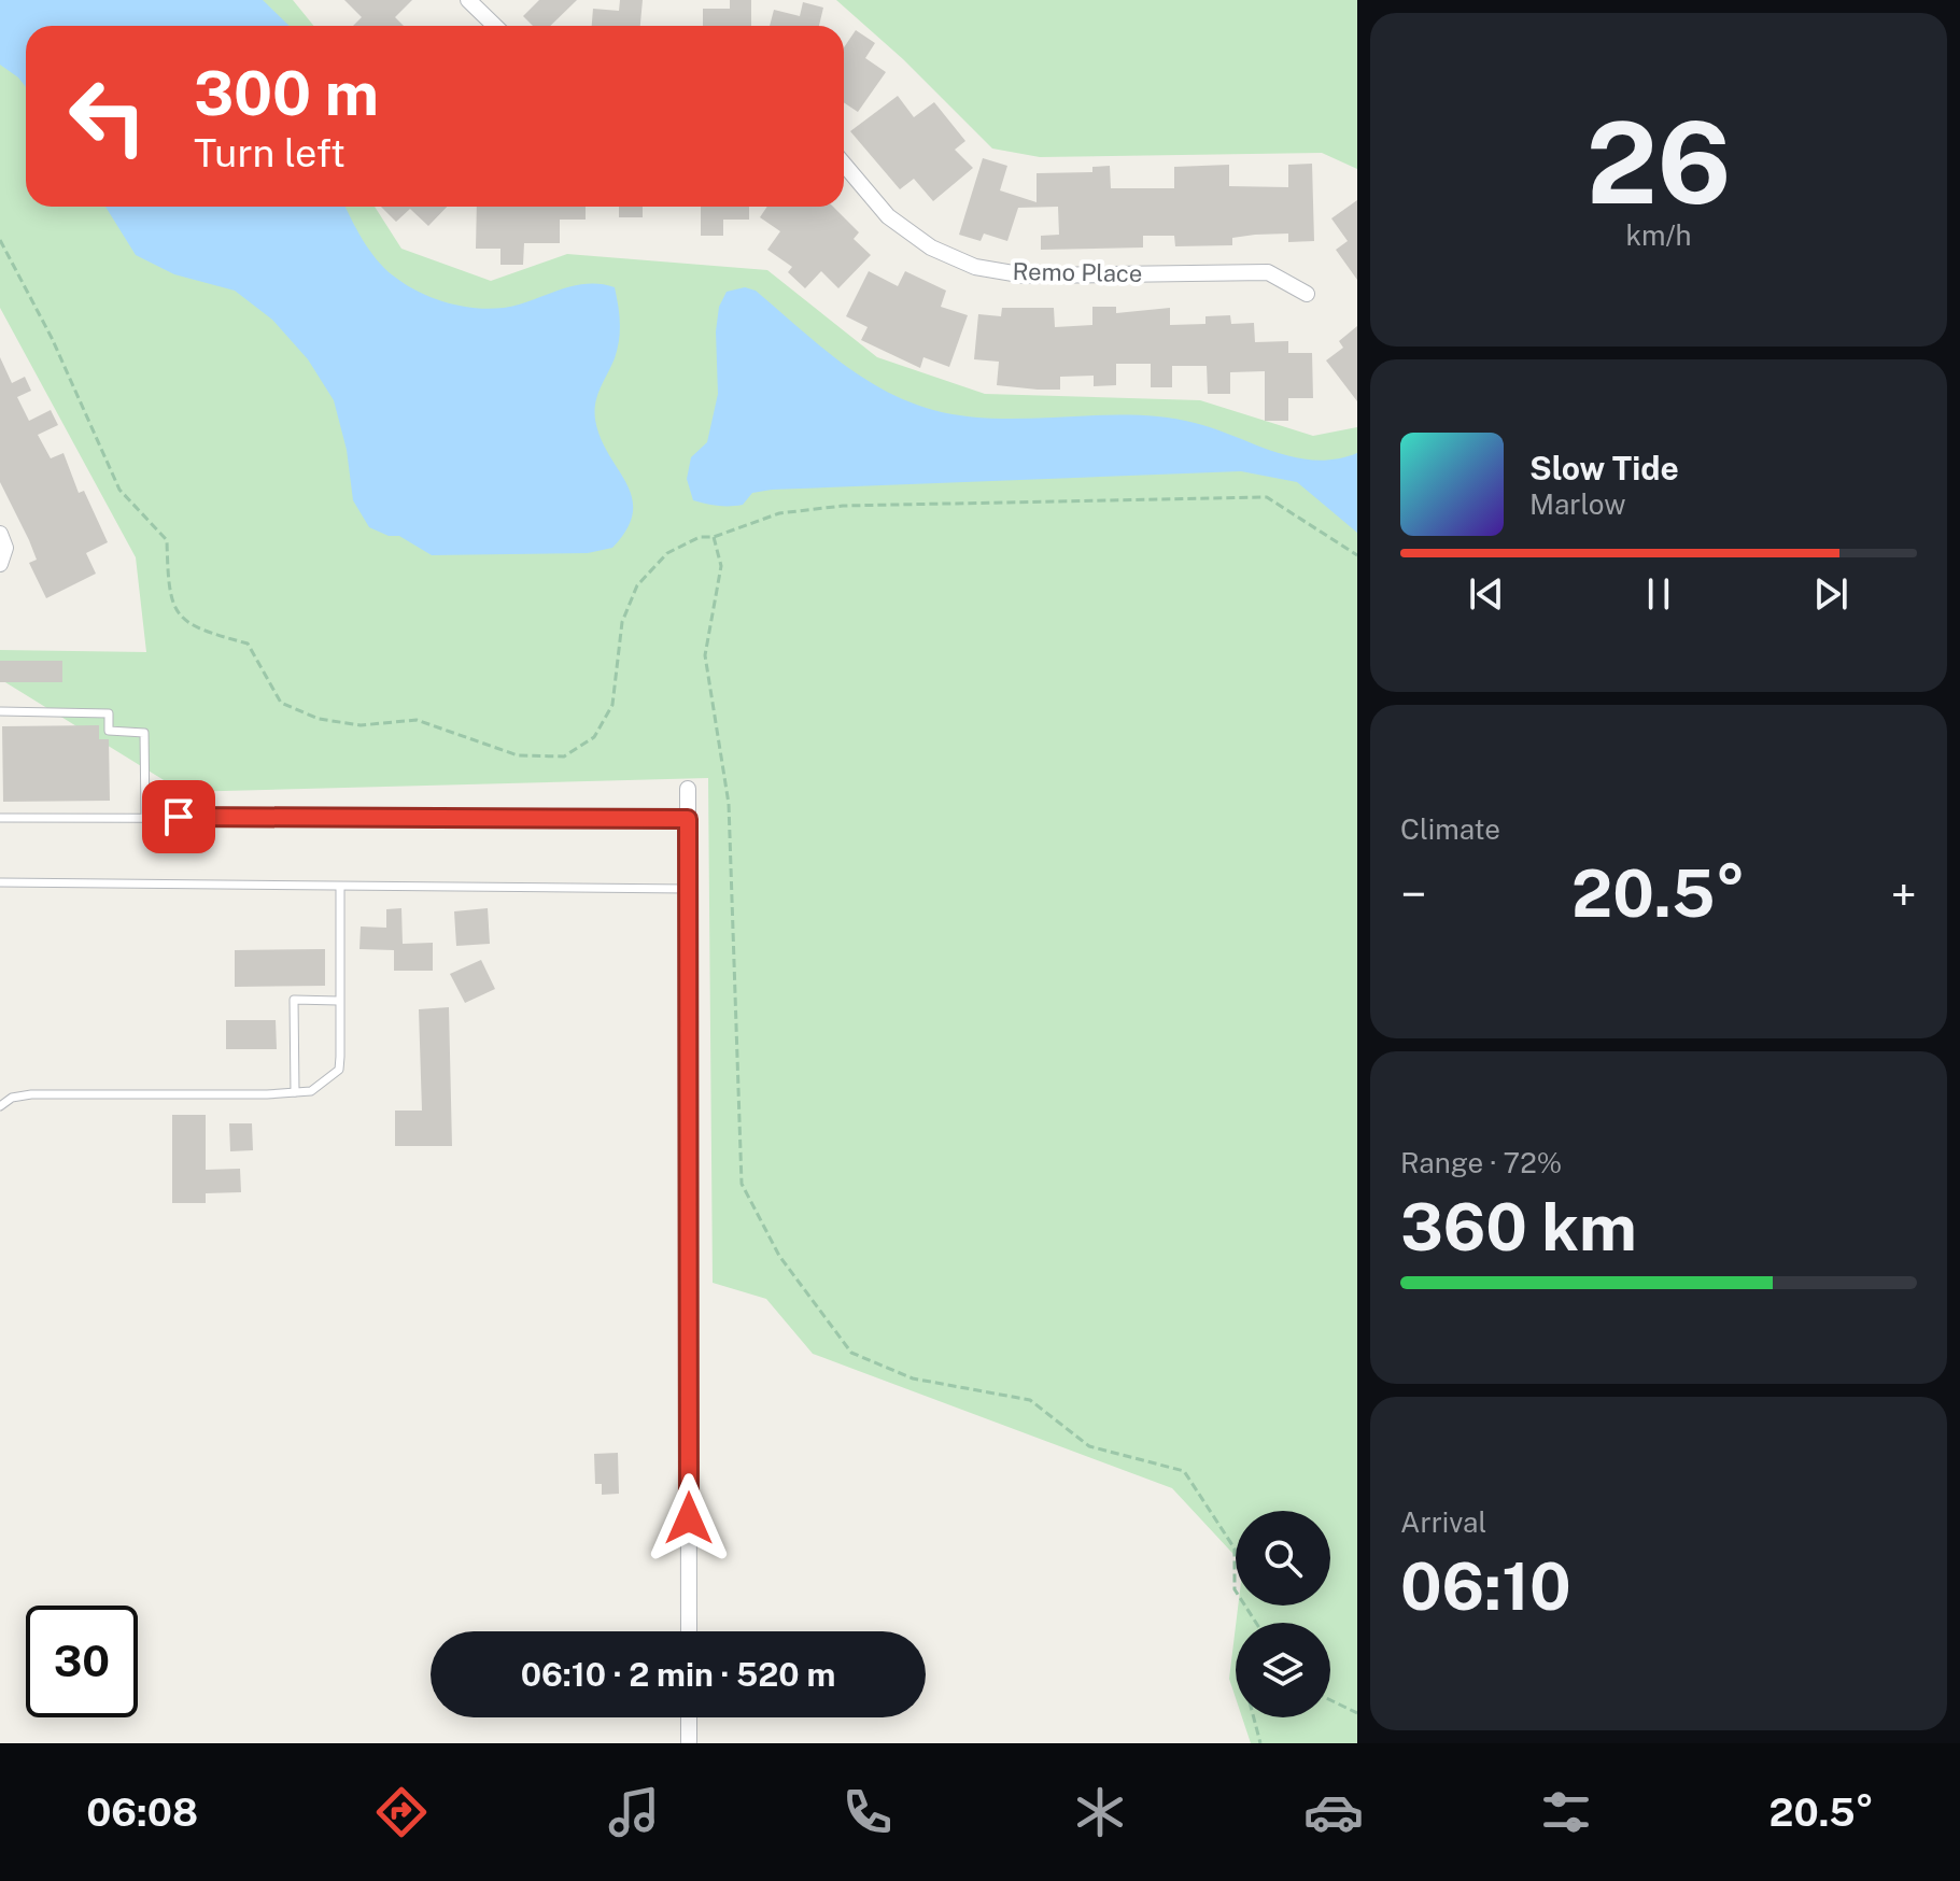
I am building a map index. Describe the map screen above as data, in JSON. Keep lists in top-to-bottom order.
{
  "streets": {
    "street": ["Remo Place"]
  },
  "page": {
    "tile": [
      ["26", "km/h"],
      "Climate",
      ["Range · 72%", "360 km"],
      ["Arrival", "06:10"]
    ],
    "turn": ["300 m", "Turn left"],
    "song": ["Slow Tide", "Marlow"],
    "heat": ["−", "20.5°", "+"],
    "limit": "30",
    "trip": "06:10 · 2 min · 520 m",
    "tabs": ["06:08", "20.5°"]
  }
}
